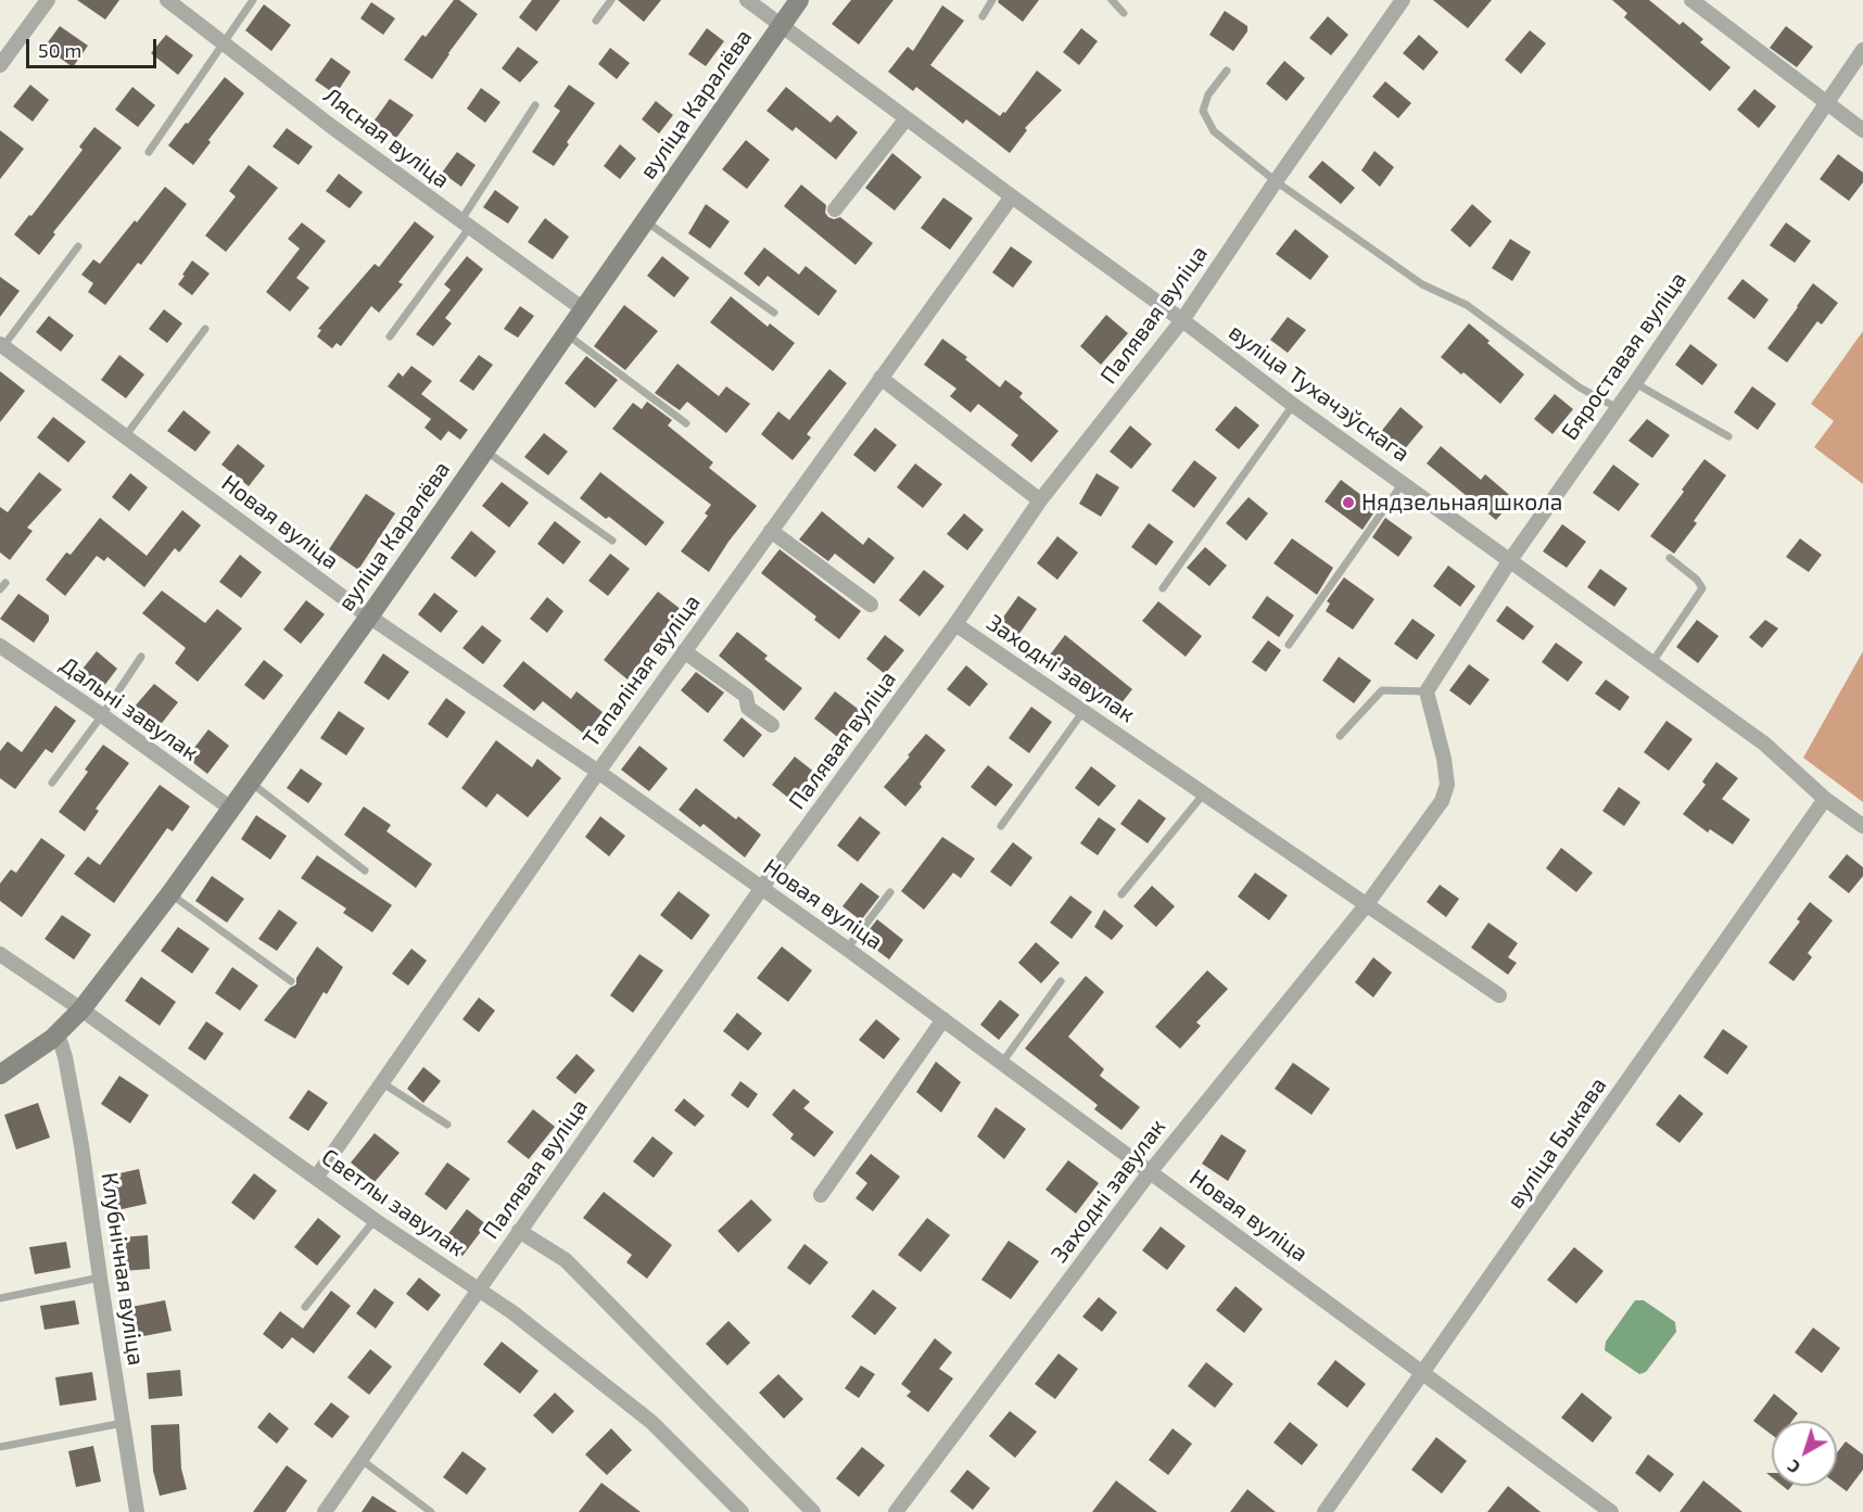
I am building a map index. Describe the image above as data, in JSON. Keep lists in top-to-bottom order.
{
  "streets": {
    "main road": ["вуліца Каралёва"],
    "street": [
      "Лясная вуліца",
      "Палявая вуліца",
      "Бяроставая вуліца",
      "вуліца Тухачэўскага",
      "Новая вуліца",
      "Заходні завулак",
      "Тапаліная вуліца",
      "Дальні завулак",
      "вуліца Быкава",
      "Светлы завулак",
      "Клубнічная вуліца"
    ]
  },
  "crossings": [
    ["вуліца Каралёва", "Лясная вуліца"],
    ["вуліца Каралёва", "вуліца Тухачэўскага"],
    ["вуліца Каралёва", "Новая вуліца"],
    ["вуліца Каралёва", "Дальні завулак"],
    ["вуліца Каралёва", "Светлы завулак"],
    ["вуліца Каралёва", "Клубнічная вуліца"],
    ["Палявая вуліца", "вуліца Тухачэўскага"],
    ["Палявая вуліца", "Новая вуліца"],
    ["Палявая вуліца", "Заходні завулак"],
    ["Палявая вуліца", "Светлы завулак"],
    ["Бяроставая вуліца", "вуліца Тухачэўскага"],
    ["Бяроставая вуліца", "Заходні завулак"],
    ["вуліца Тухачэўскага", "Тапаліная вуліца"],
    ["вуліца Тухачэўскага", "вуліца Быкава"],
    ["Новая вуліца", "Заходні завулак"],
    ["Новая вуліца", "Тапаліная вуліца"],
    ["Новая вуліца", "вуліца Быкава"],
    ["Тапаліная вуліца", "Светлы завулак"]
  ],
  "places": ["Нядзельная школа"],
  "scale_bar": "50 m",
  "north": "bottom left"
}
